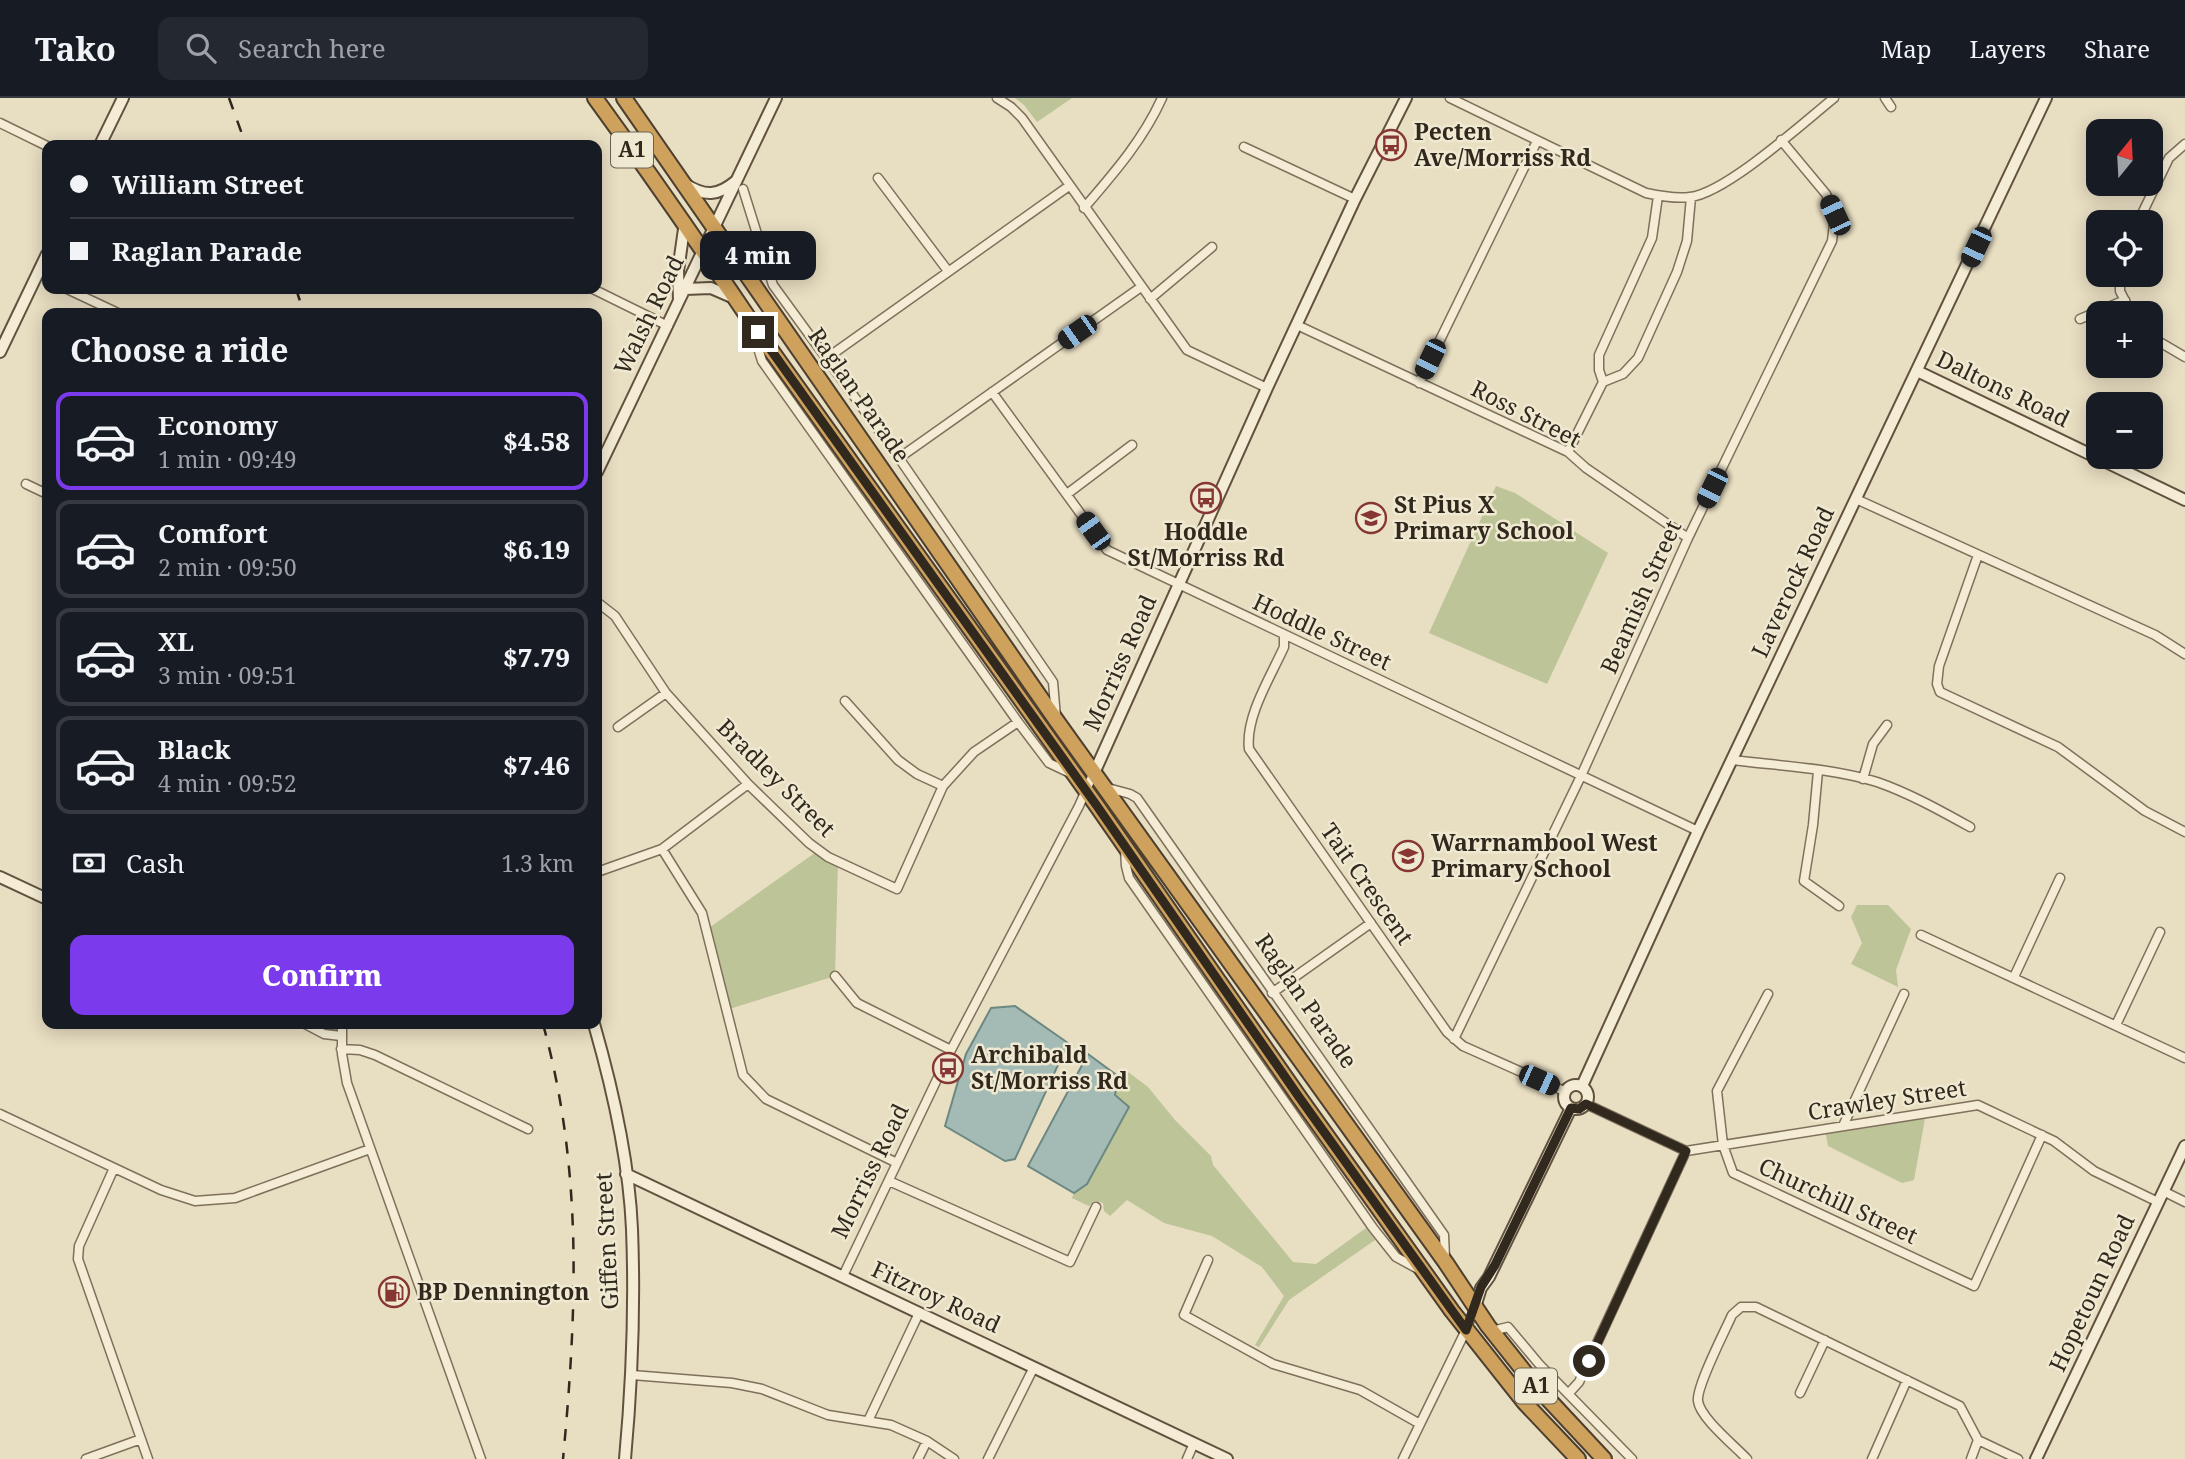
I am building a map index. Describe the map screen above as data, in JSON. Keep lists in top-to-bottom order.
{
  "streets": {
    "highway": ["A1", "Raglan Parade"],
    "street": [
      "Walsh Road",
      "Daltons Road",
      "Ross Street",
      "Laverock Road",
      "Beamish Street",
      "Hoddle Street",
      "Morriss Road",
      "Bradley Street",
      "Tait Crescent",
      "Crawley Street",
      "Churchill Street",
      "Giffen Street",
      "Hopetoun Road",
      "Fitzroy Road"
    ]
  },
  "crossings": [
    ["Walsh Road", "Raglan Parade"],
    ["Daltons Road", "Laverock Road"],
    ["Raglan Parade", "Morriss Road"],
    ["Raglan Parade", "Bradley Street"],
    ["Ross Street", "Beamish Street"],
    ["Ross Street", "Morriss Road"],
    ["Laverock Road", "Hoddle Street"],
    ["Laverock Road", "Tait Crescent"],
    ["Beamish Street", "Hoddle Street"],
    ["Beamish Street", "Tait Crescent"],
    ["Hoddle Street", "Morriss Road"],
    ["Hoddle Street", "Tait Crescent"],
    ["Morriss Road", "Fitzroy Road"],
    ["Crawley Street", "Churchill Street"],
    ["Crawley Street", "Hopetoun Road"],
    ["Giffen Street", "Fitzroy Road"]
  ],
  "places": {
    "bus stop": ["Pecten Ave/Morriss Rd", "Hoddle St/Morriss Rd", "Archibald St/Morriss Rd"],
    "school or university": ["St Pius X Primary School", "Warrnambool West Primary School"],
    "fuel station": ["BP Dennington"]
  },
  "north": "top",
  "page": {
    "header": "Tako",
    "search": "Search here",
    "nav": ["Map", "Layers", "Share"],
    "map_buttons": ["+", "−"],
    "banner": ["William Street", "Raglan Parade"],
    "bubble": "4 min",
    "heading": "Choose a ride",
    "list": [
      {
        "name": "Economy",
        "note": "1 min · 09:49",
        "value": "$4.58"
      },
      {
        "name": "Comfort",
        "note": "2 min · 09:50",
        "value": "$6.19"
      },
      {
        "name": "XL",
        "note": "3 min · 09:51",
        "value": "$7.79"
      },
      {
        "name": "Black",
        "note": "4 min · 09:52",
        "value": "$7.46"
      }
    ],
    "pay": ["Cash", "1.3 km"],
    "buttons": "Confirm"
  }
}
